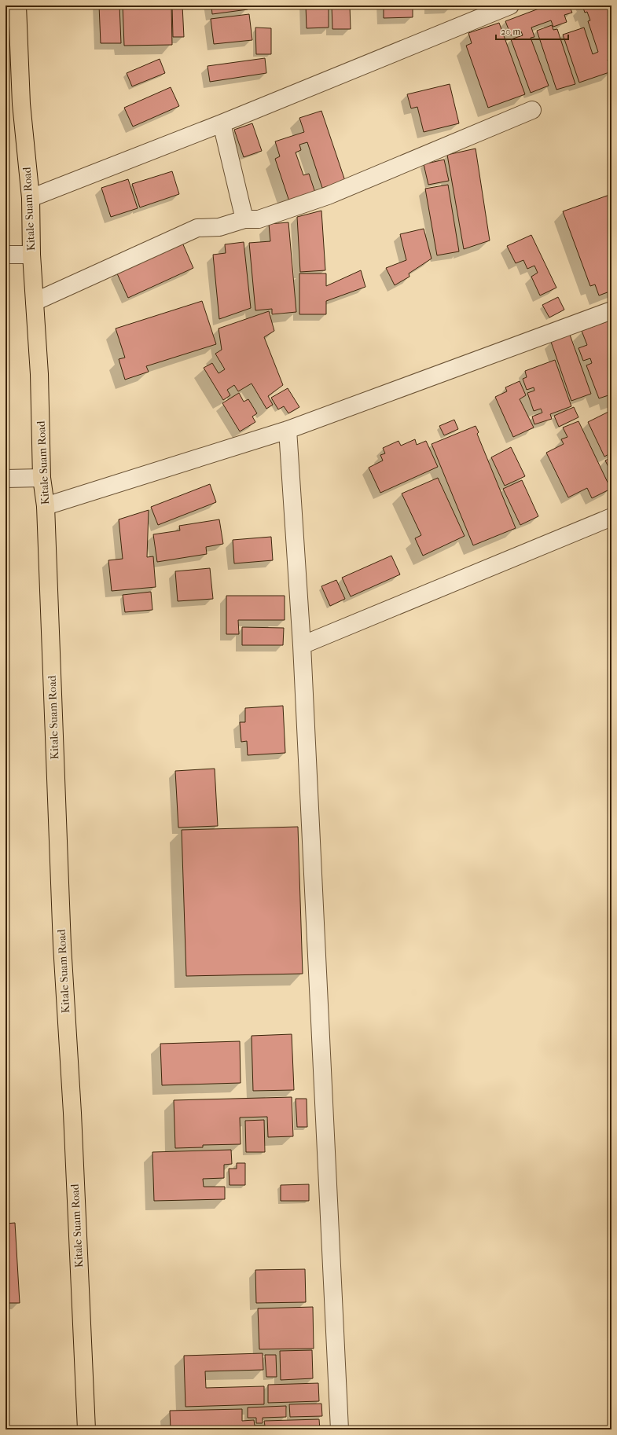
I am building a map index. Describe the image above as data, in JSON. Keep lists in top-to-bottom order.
{
  "streets": {
    "highway": ["Kitale Suam Road"]
  },
  "scale_bar": "20 m"
}
